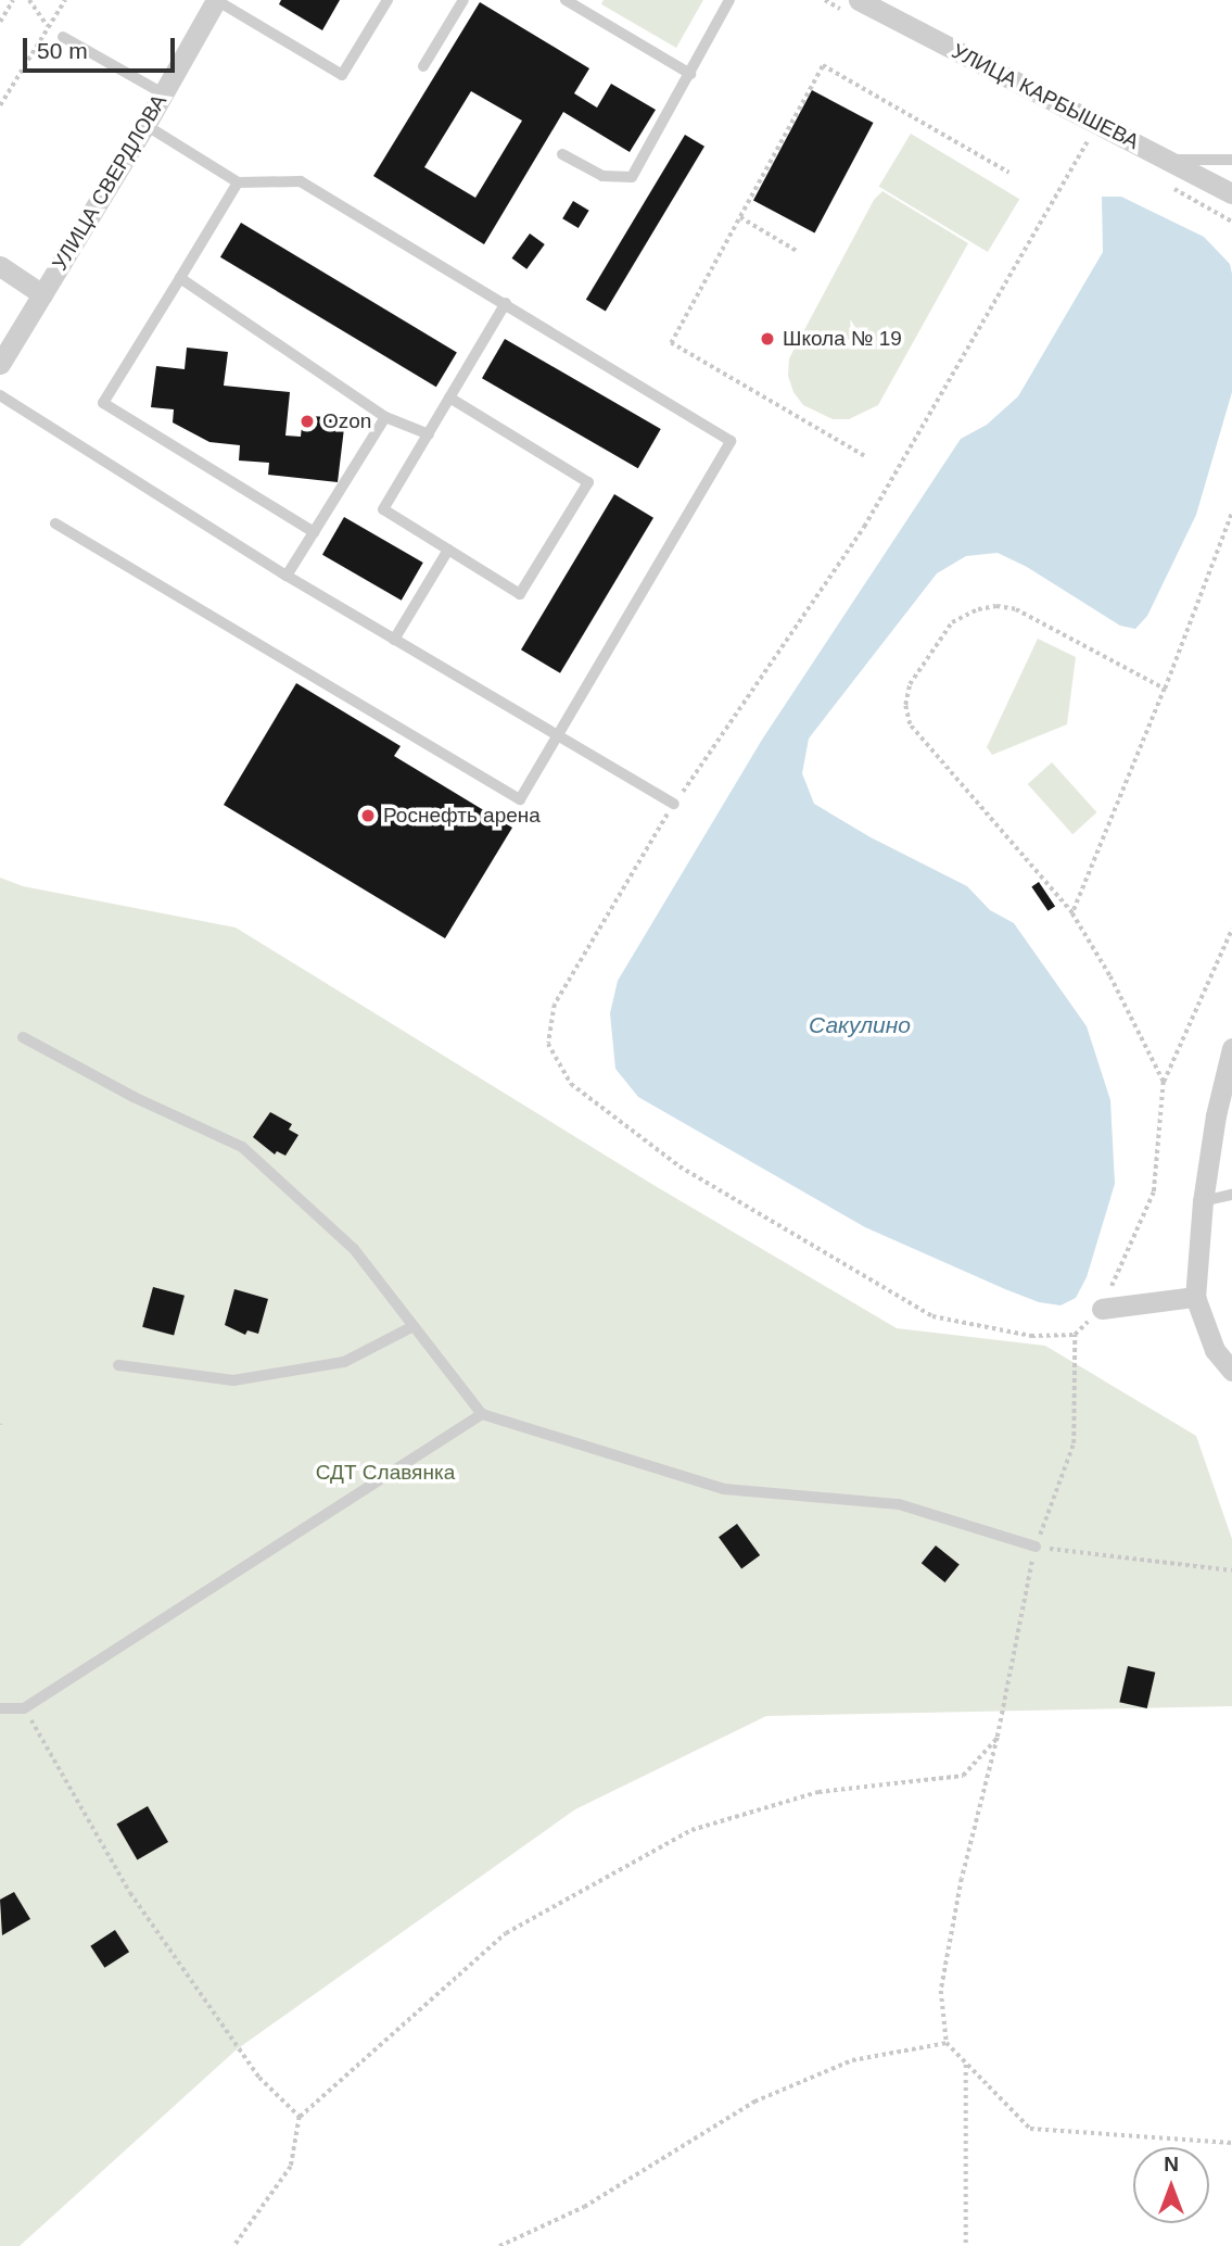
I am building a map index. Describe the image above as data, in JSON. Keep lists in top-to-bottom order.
{
  "streets": {
    "street": ["УЛИЦА КАРБЫШЕВА", "УЛИЦА СВЕРДЛОВА"]
  },
  "water": ["Сакулино"],
  "parks": ["СДТ Славянка"],
  "places": ["Школа № 19", "Ozon", "Роснефть арена"],
  "scale_bar": "50 m",
  "north": "top"
}
